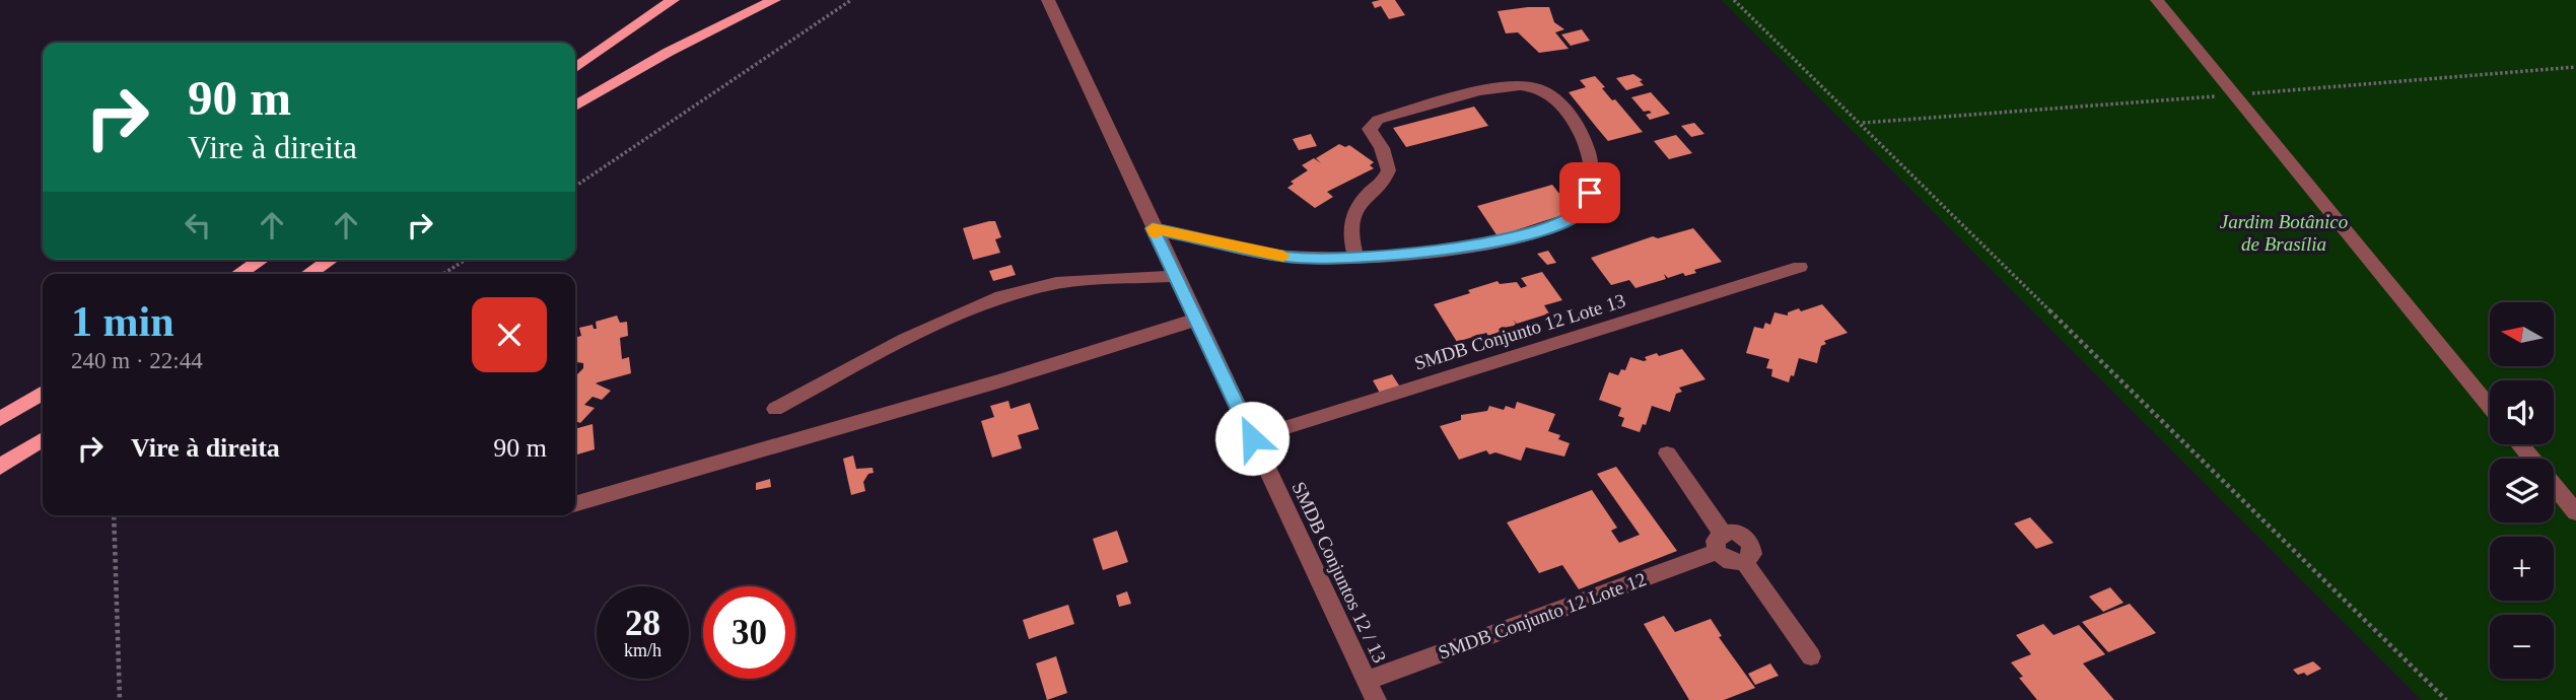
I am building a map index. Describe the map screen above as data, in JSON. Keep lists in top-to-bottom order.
{
  "streets": {
    "street": ["SMDB Conjunto 12 Lote 13", "SMDB Conjuntos 12 / 13", "SMDB Conjunto 12 Lote 12"]
  },
  "crossings": [
    ["SMDB Conjunto 12 Lote 13", "SMDB Conjuntos 12 / 13"],
    ["SMDB Conjuntos 12 / 13", "SMDB Conjunto 12 Lote 12"]
  ],
  "parks": ["Jardim Botânico de Brasília"],
  "north": "left",
  "page": {
    "turn": ["90 m", "Vire à direita"],
    "heading": ["1 min", "240 m · 22:44"],
    "map_buttons": ["+", "−"],
    "list": [
      {
        "name": "Vire à direita",
        "value": "90 m"
      }
    ],
    "speed": "28 km/h",
    "limit": "30"
  }
}
